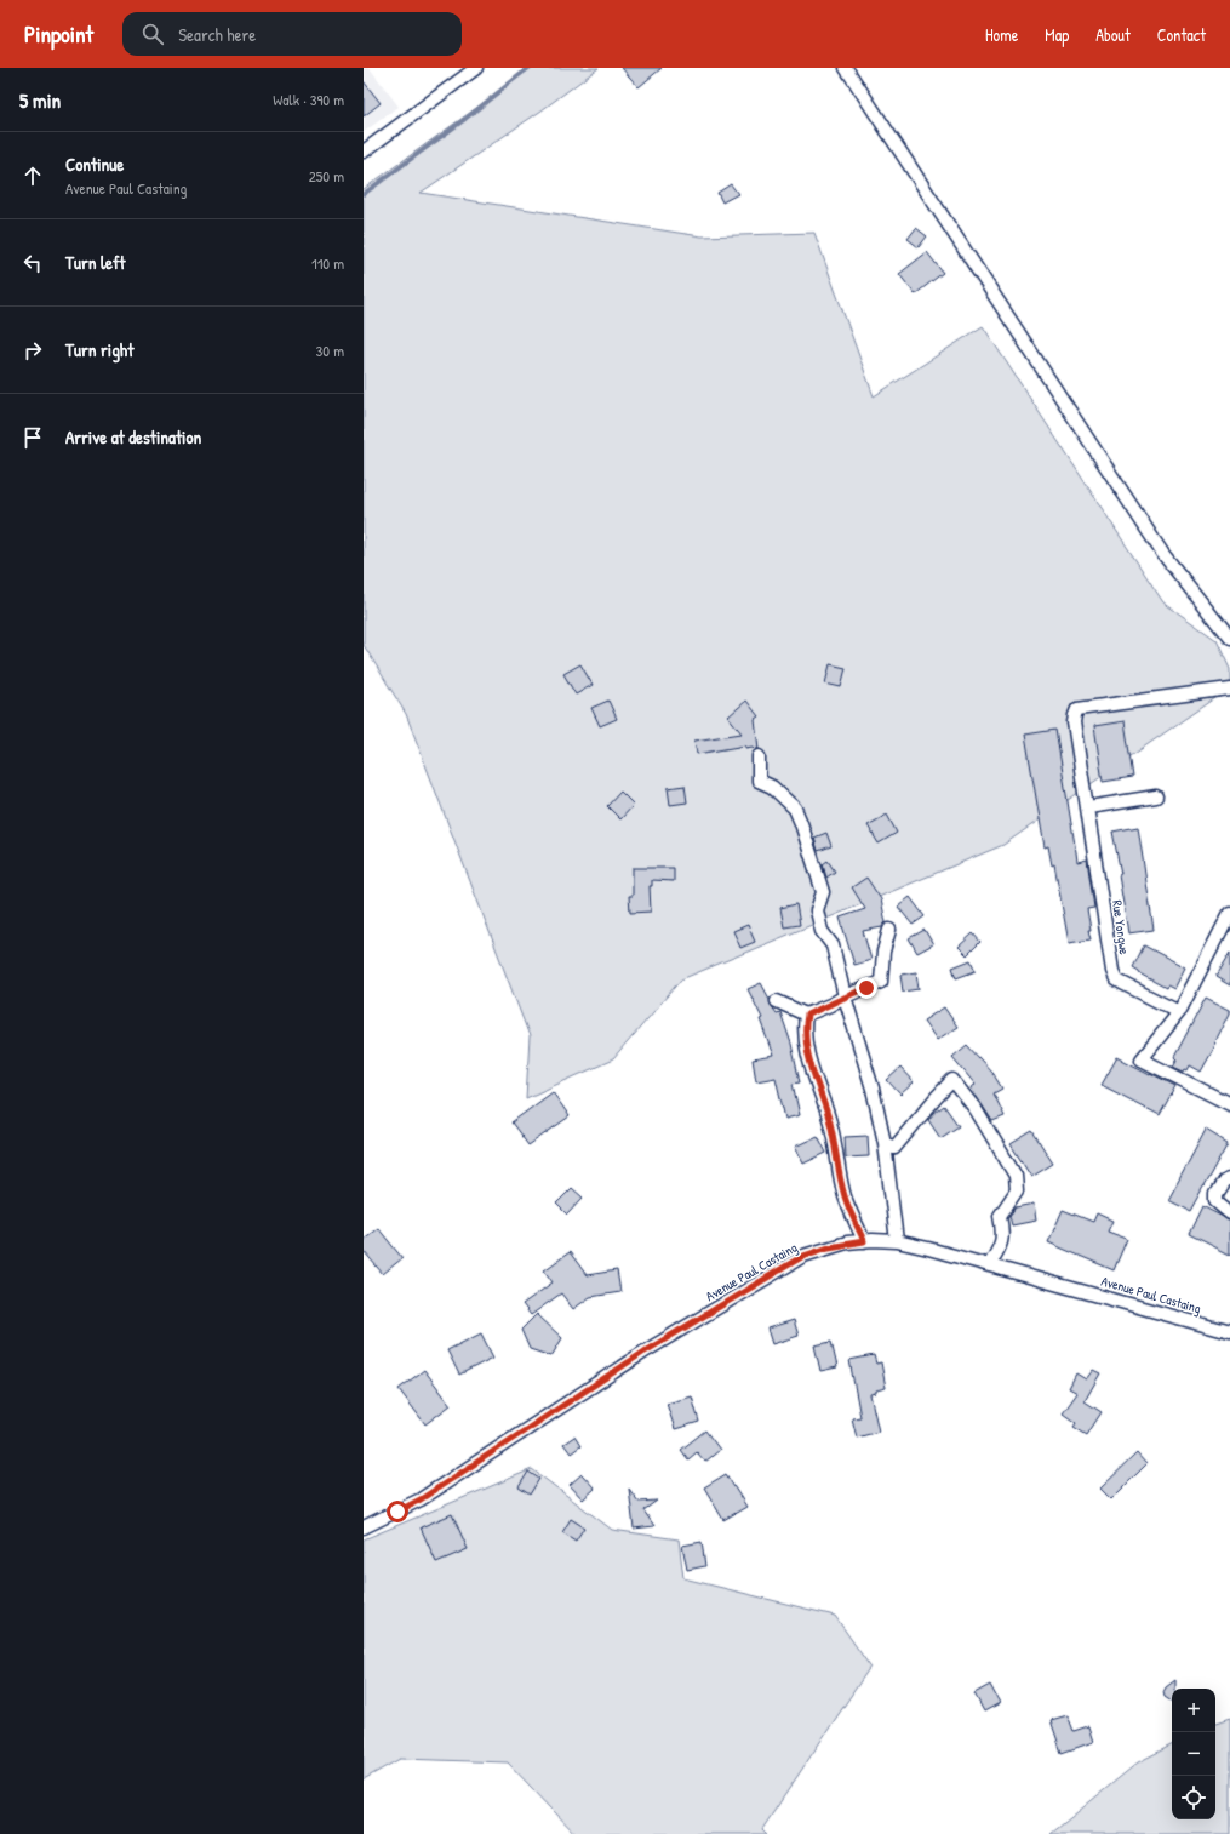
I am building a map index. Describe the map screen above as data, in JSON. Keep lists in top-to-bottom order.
{
  "streets": {
    "street": ["Rue Yongwe", "Avenue Paul Castaing"]
  },
  "page": {
    "header": "Pinpoint",
    "search": "Search here",
    "nav": [
      "Home",
      "Map",
      "About",
      "Contact"
    ],
    "heading": ["5 min", "Walk · 390 m"],
    "list": [
      ["Continue", "Avenue Paul Castaing", "250 m"],
      ["Turn left", "110 m"],
      ["Turn right", "30 m"],
      "Arrive at destination"
    ],
    "map_buttons": ["+", "−"]
  }
}
